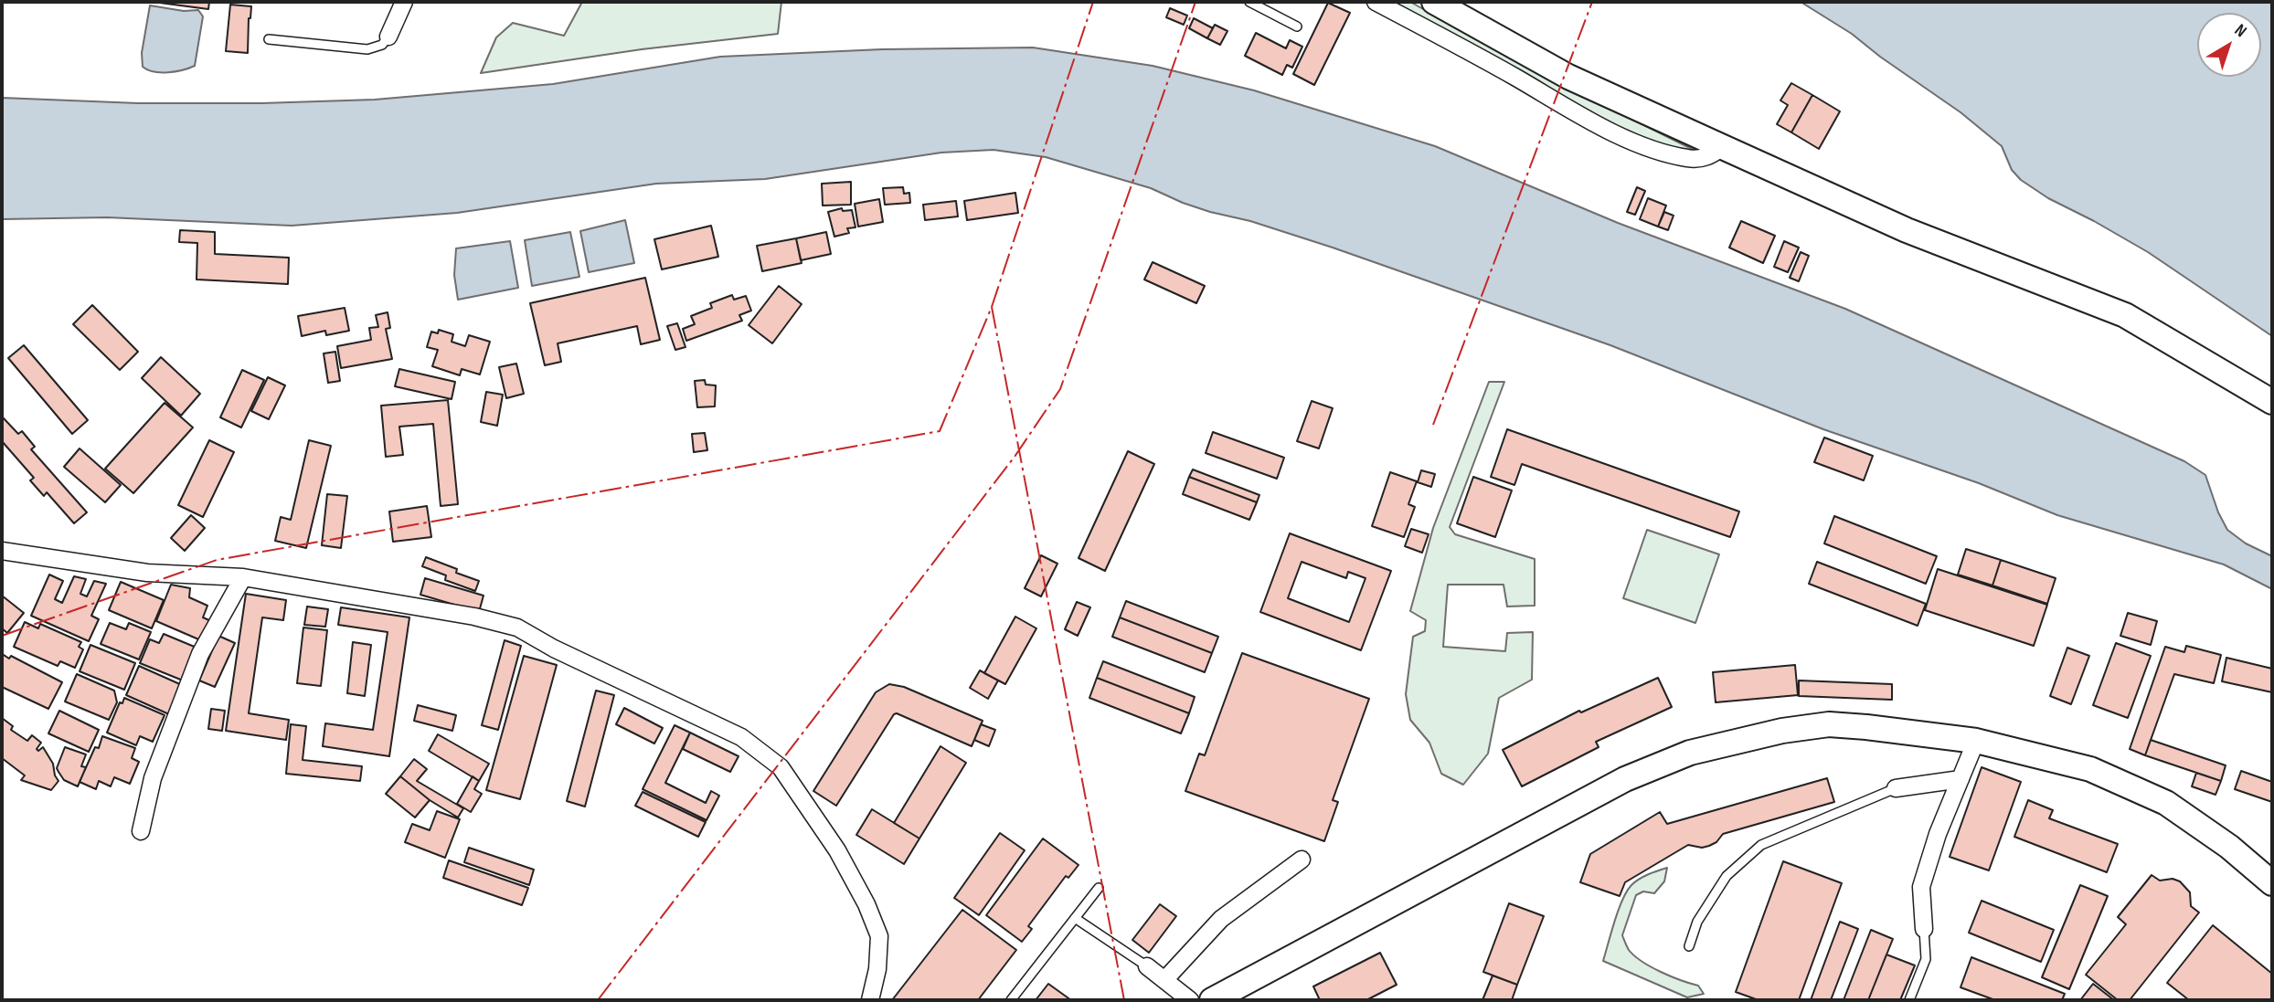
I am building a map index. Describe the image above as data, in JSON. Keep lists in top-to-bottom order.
{
  "north": "top right"
}
